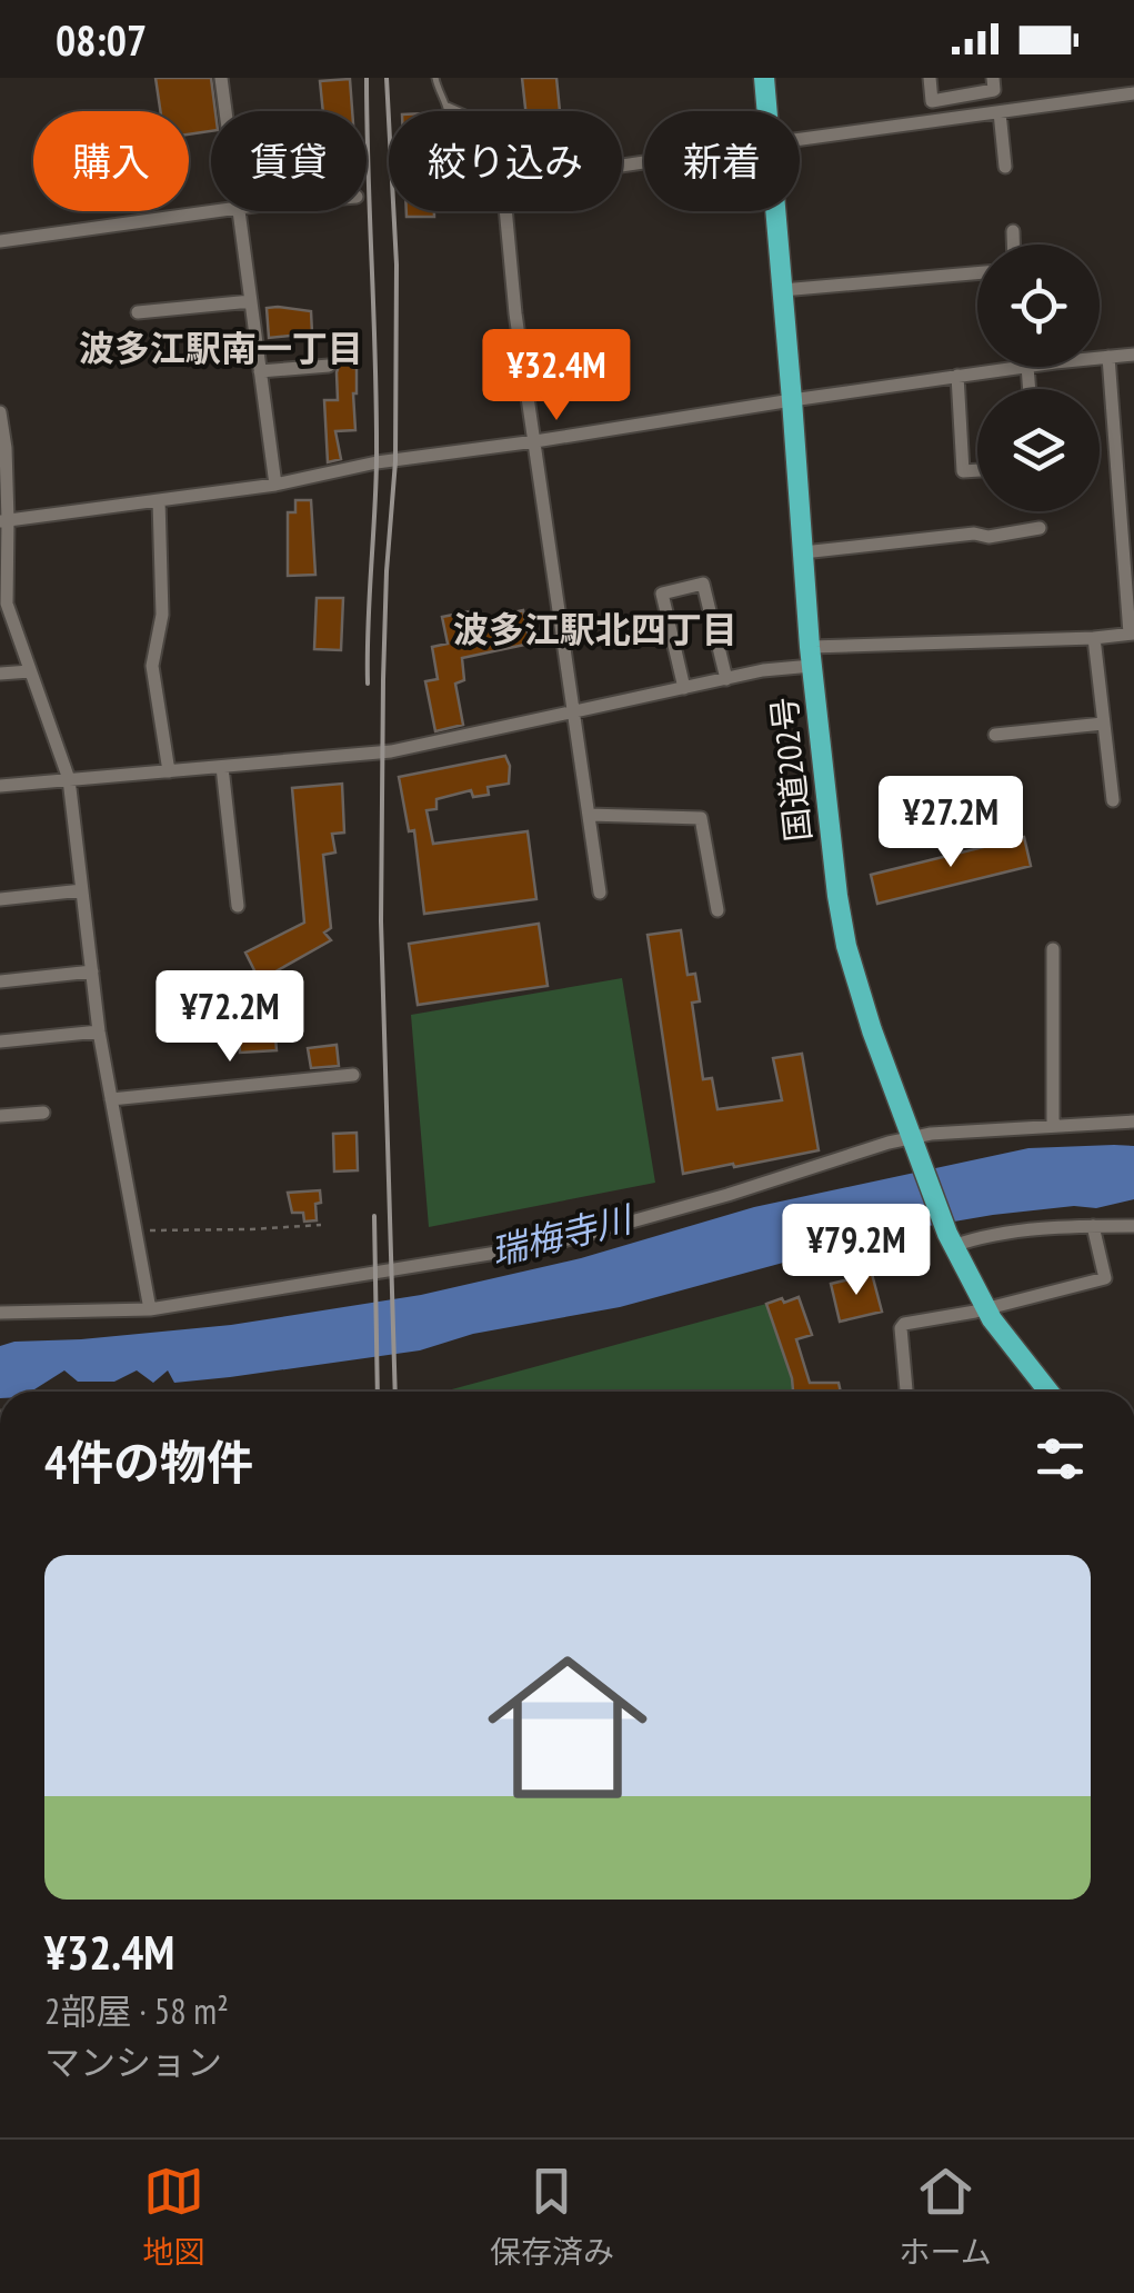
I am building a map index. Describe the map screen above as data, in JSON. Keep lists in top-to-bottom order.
{
  "streets": {
    "highway": ["国道202号"]
  },
  "districts": ["波多江駅南一丁目", "波多江駅北四丁目"],
  "water": ["瑞梅寺川"],
  "page": {
    "status": "08:07",
    "chip": [
      "購入",
      "賃貸",
      "絞り込み",
      "新着"
    ],
    "price": [
      "¥32.4M",
      "¥27.2M",
      "¥72.2M",
      "¥79.2M"
    ],
    "heading": "4件の物件",
    "list": [
      {
        "name": "¥32.4M",
        "note": "2部屋 · 58 m² · マンション"
      }
    ],
    "tabs": ["地図", "保存済み", "ホーム"]
  }
}
